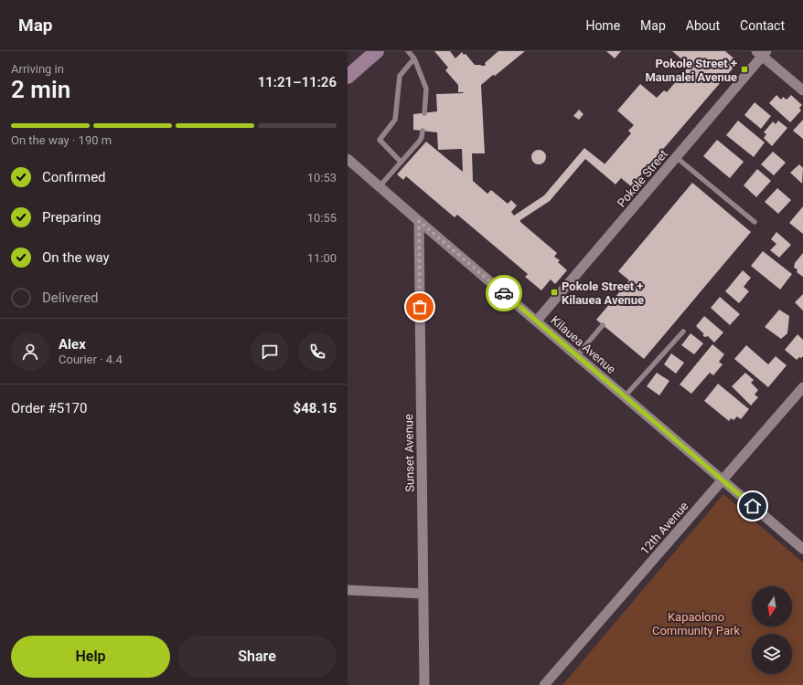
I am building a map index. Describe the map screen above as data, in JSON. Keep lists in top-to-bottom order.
{
  "streets": {
    "street": [
      "Pokole Street",
      "Kilauea Avenue",
      "Sunset Avenue",
      "12th Avenue"
    ]
  },
  "crossings": [
    ["Pokole Street", "Kilauea Avenue"],
    ["Kilauea Avenue", "Sunset Avenue"],
    ["Kilauea Avenue", "12th Avenue"]
  ],
  "parks": ["Kapaolono Community Park"],
  "places": {
    "transit": ["Pokole Street + Maunalei Avenue", "Pokole Street + Kilauea Avenue"]
  },
  "north": "bottom",
  "page": {
    "header": "Map",
    "nav": [
      "Home",
      "Map",
      "About",
      "Contact"
    ],
    "heading": ["2 min", "Arriving in", "11:21–11:26"],
    "panel": [
      "Alex",
      "Courier · 4.4",
      "Order #5170",
      "$48.15"
    ],
    "bar": "On the way · 190 m",
    "list": [
      ["Confirmed", "10:53"],
      ["Preparing", "10:55"],
      ["On the way", "11:00"],
      "Delivered"
    ],
    "buttons": ["Help", "Share"]
  }
}
